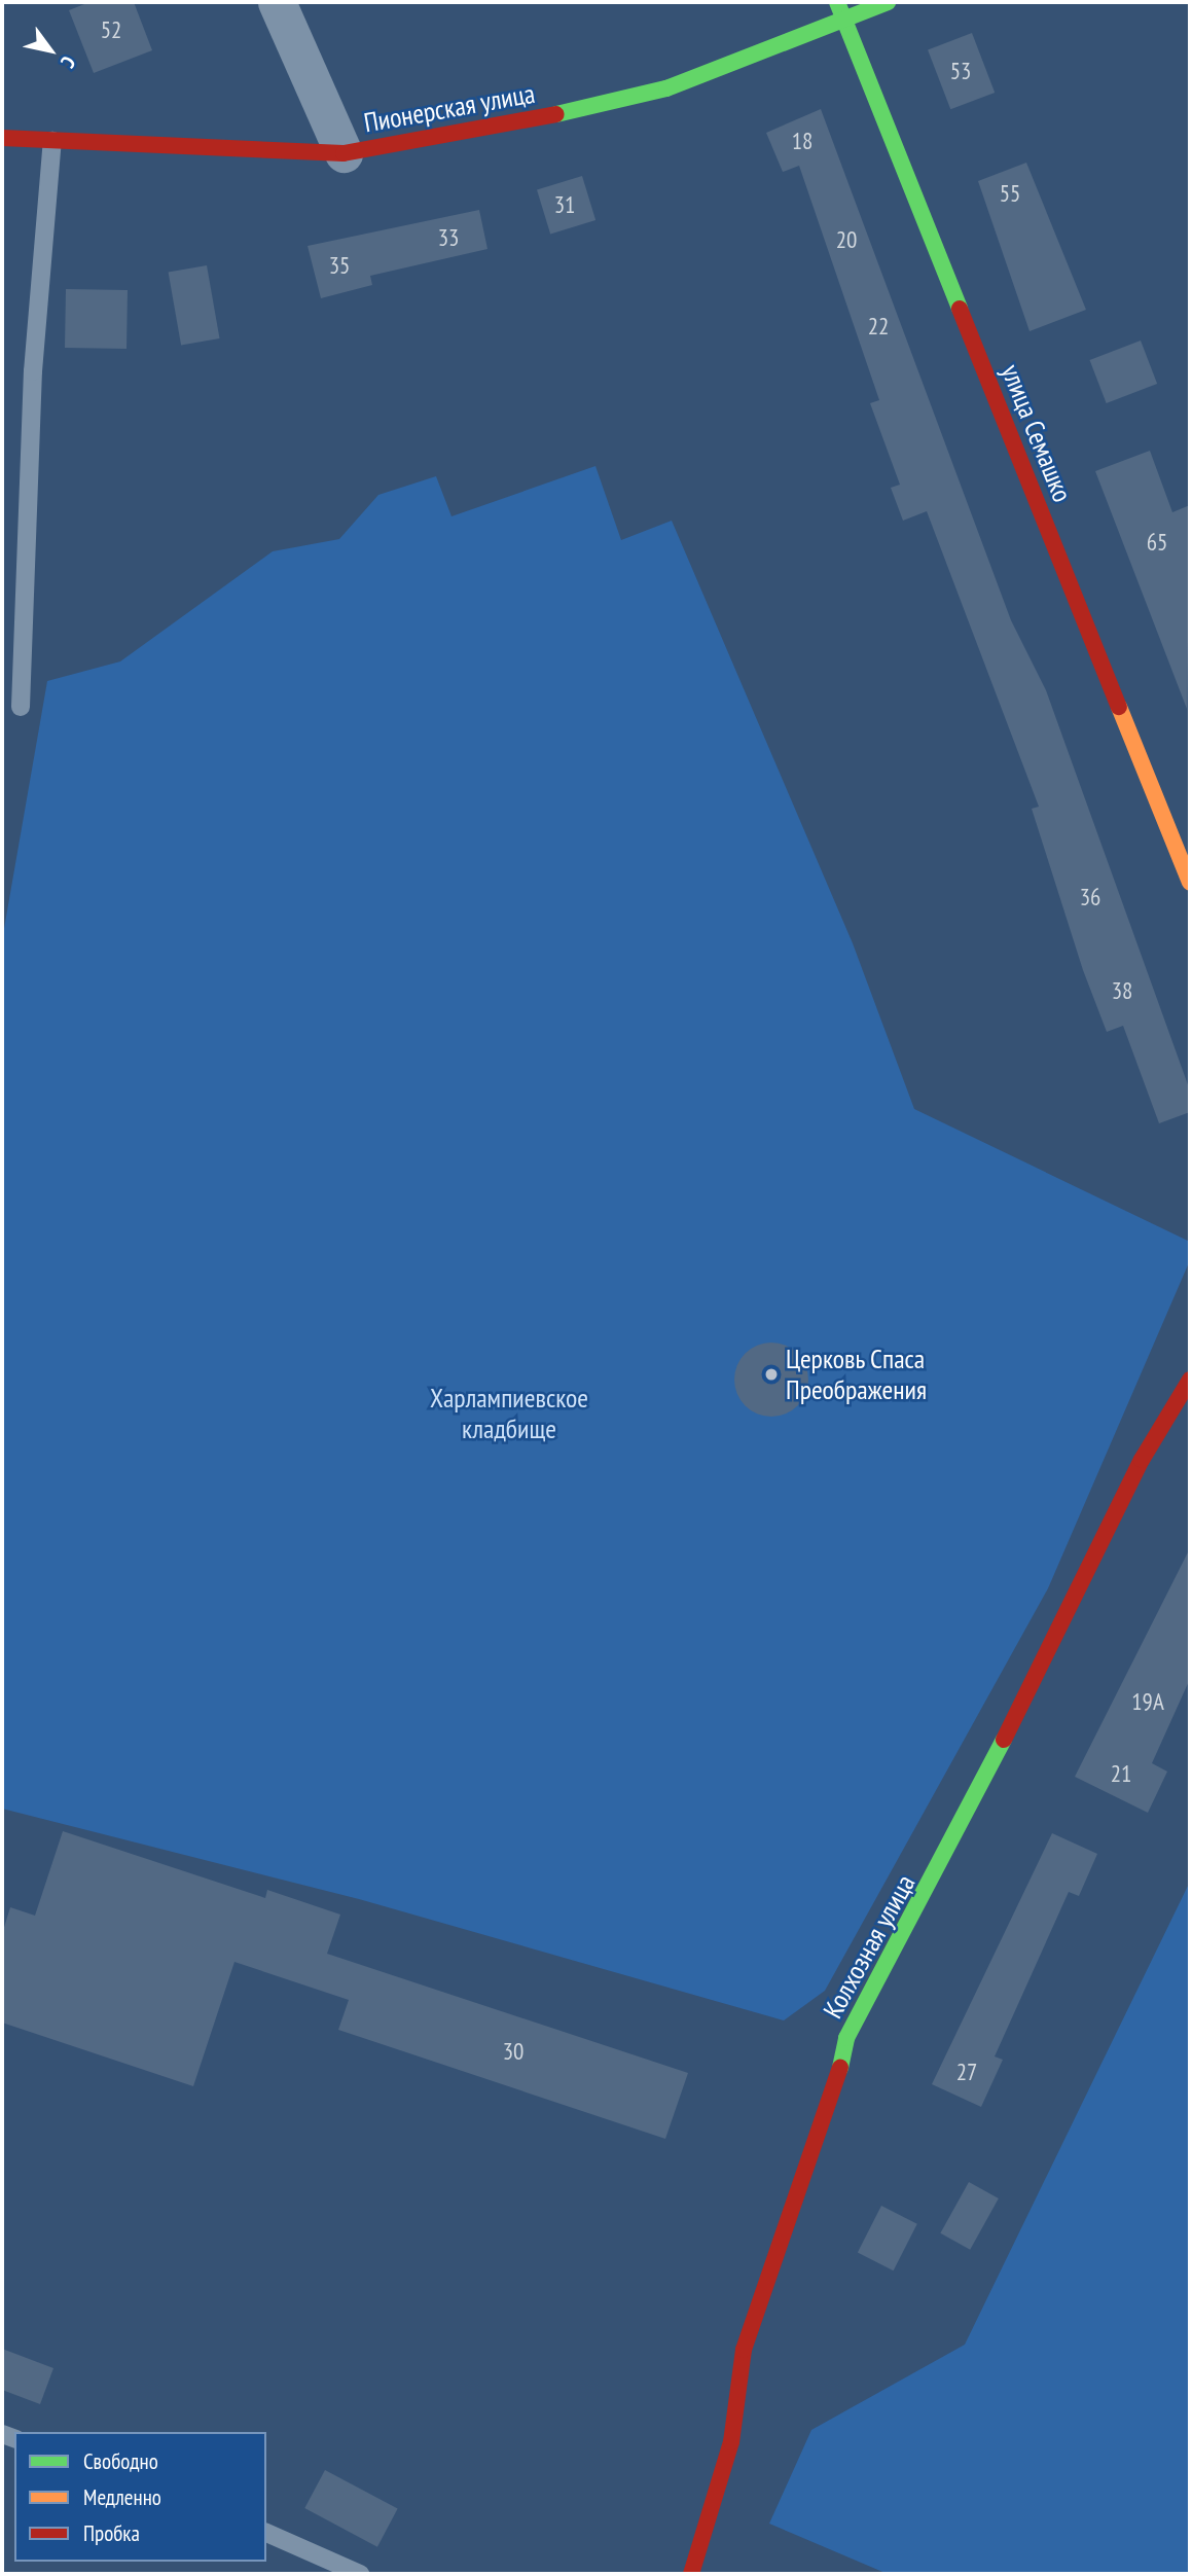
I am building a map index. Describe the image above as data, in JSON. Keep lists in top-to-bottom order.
{
  "streets": {
    "street": ["Пионерская улица", "улица Семашко", "Колхозная улица"]
  },
  "crossings": [
    ["Пионерская улица", "улица Семашко"]
  ],
  "parks": ["Харлампиевское кладбище"],
  "places": ["Церковь Спаса Преображения"],
  "house_numbers": [
    "52",
    "53",
    "18",
    "55",
    "31",
    "33",
    "20",
    "35",
    "22",
    "65",
    "36",
    "38",
    "19А",
    "21",
    "30",
    "27"
  ],
  "legend": ["Свободно", "Медленно", "Пробка"],
  "north": "bottom right"
}
